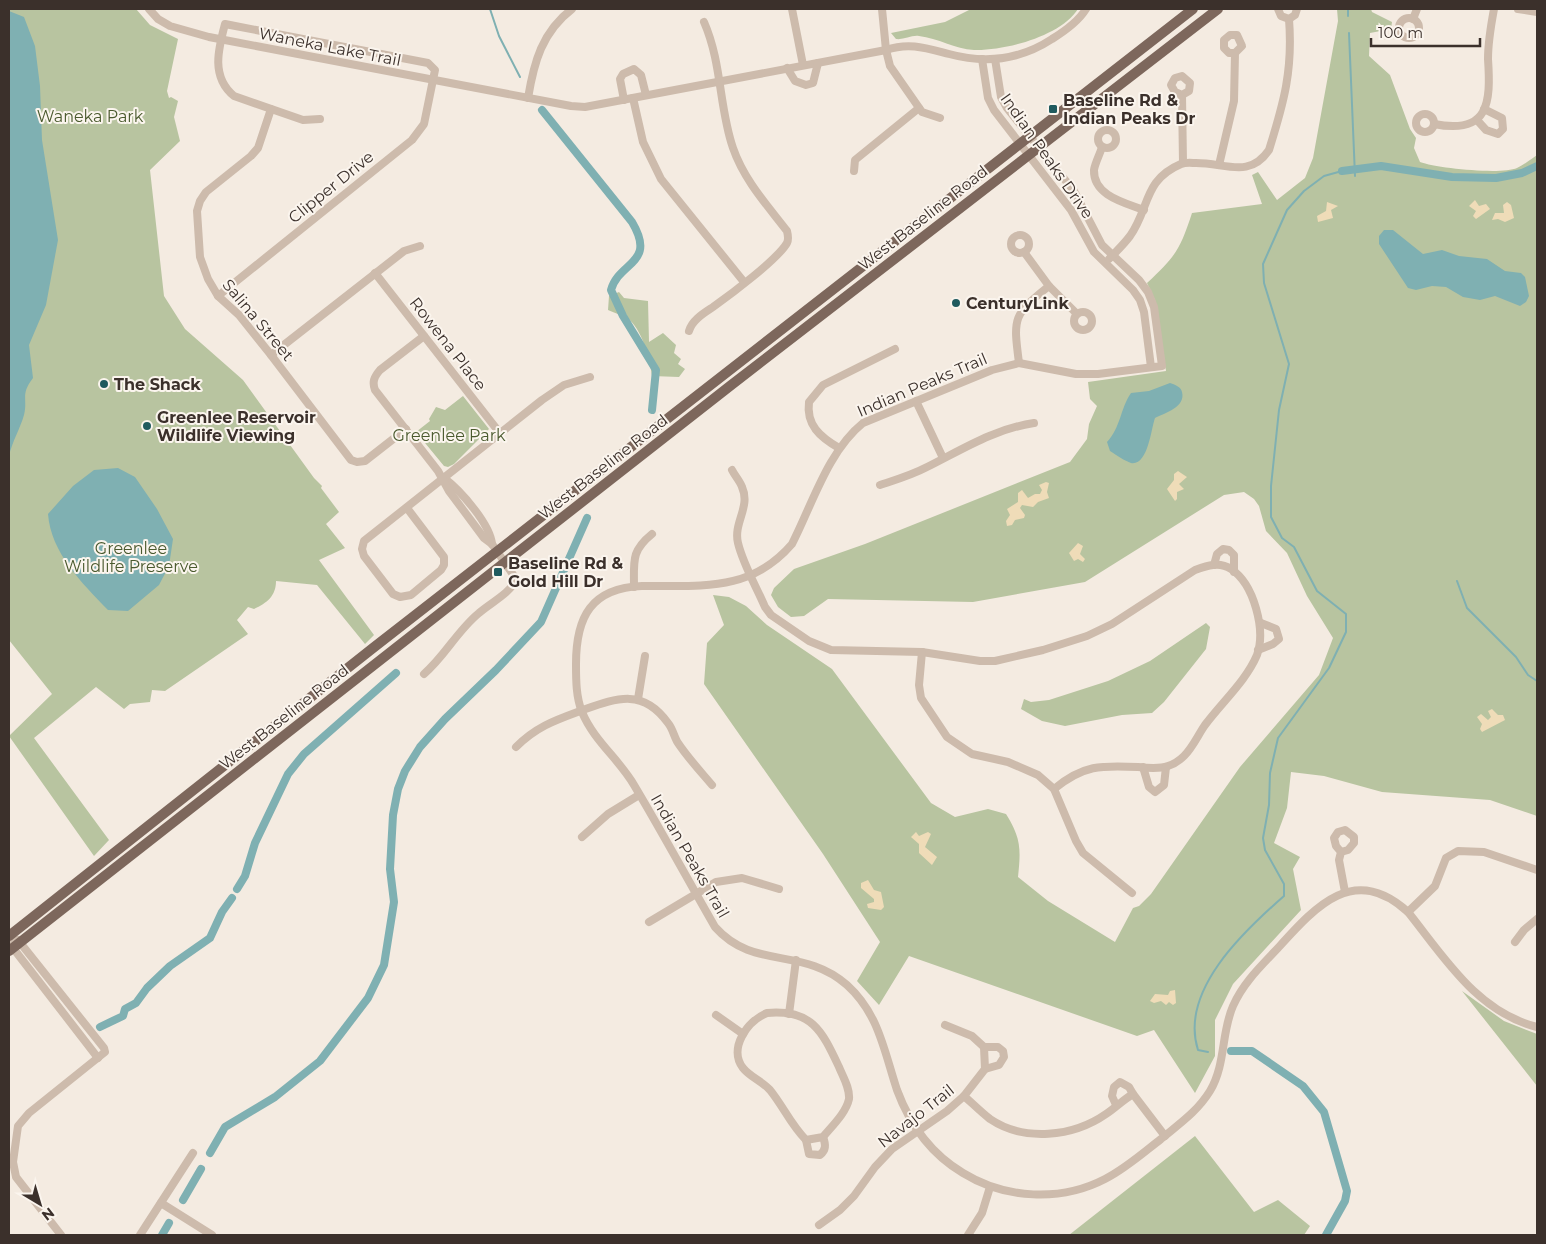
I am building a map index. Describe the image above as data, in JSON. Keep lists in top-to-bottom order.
{
  "streets": {
    "main road": ["West Baseline Road"],
    "street": [
      "Waneka Lake Trail",
      "Indian Peaks Drive",
      "Clipper Drive",
      "Salina Street",
      "Rowena Place",
      "Indian Peaks Trail",
      "Navajo Trail"
    ]
  },
  "crossings": [
    ["Waneka Lake Trail", "Indian Peaks Drive"],
    ["Waneka Lake Trail", "Clipper Drive"],
    ["Indian Peaks Drive", "West Baseline Road"],
    ["Indian Peaks Drive", "Indian Peaks Trail"],
    ["Clipper Drive", "Salina Street"],
    ["Indian Peaks Trail", "Navajo Trail"]
  ],
  "parks": ["Waneka Park", "Greenlee Park", "Greenlee Wildlife Preserve"],
  "places": {
    "transit": ["Baseline Rd & Indian Peaks Dr", "Baseline Rd & Gold Hill Dr"],
    "other": ["CenturyLink", "The Shack", "Greenlee Reservoir Wildlife Viewing"]
  },
  "scale_bar": "100 m",
  "north": "bottom right"
}
